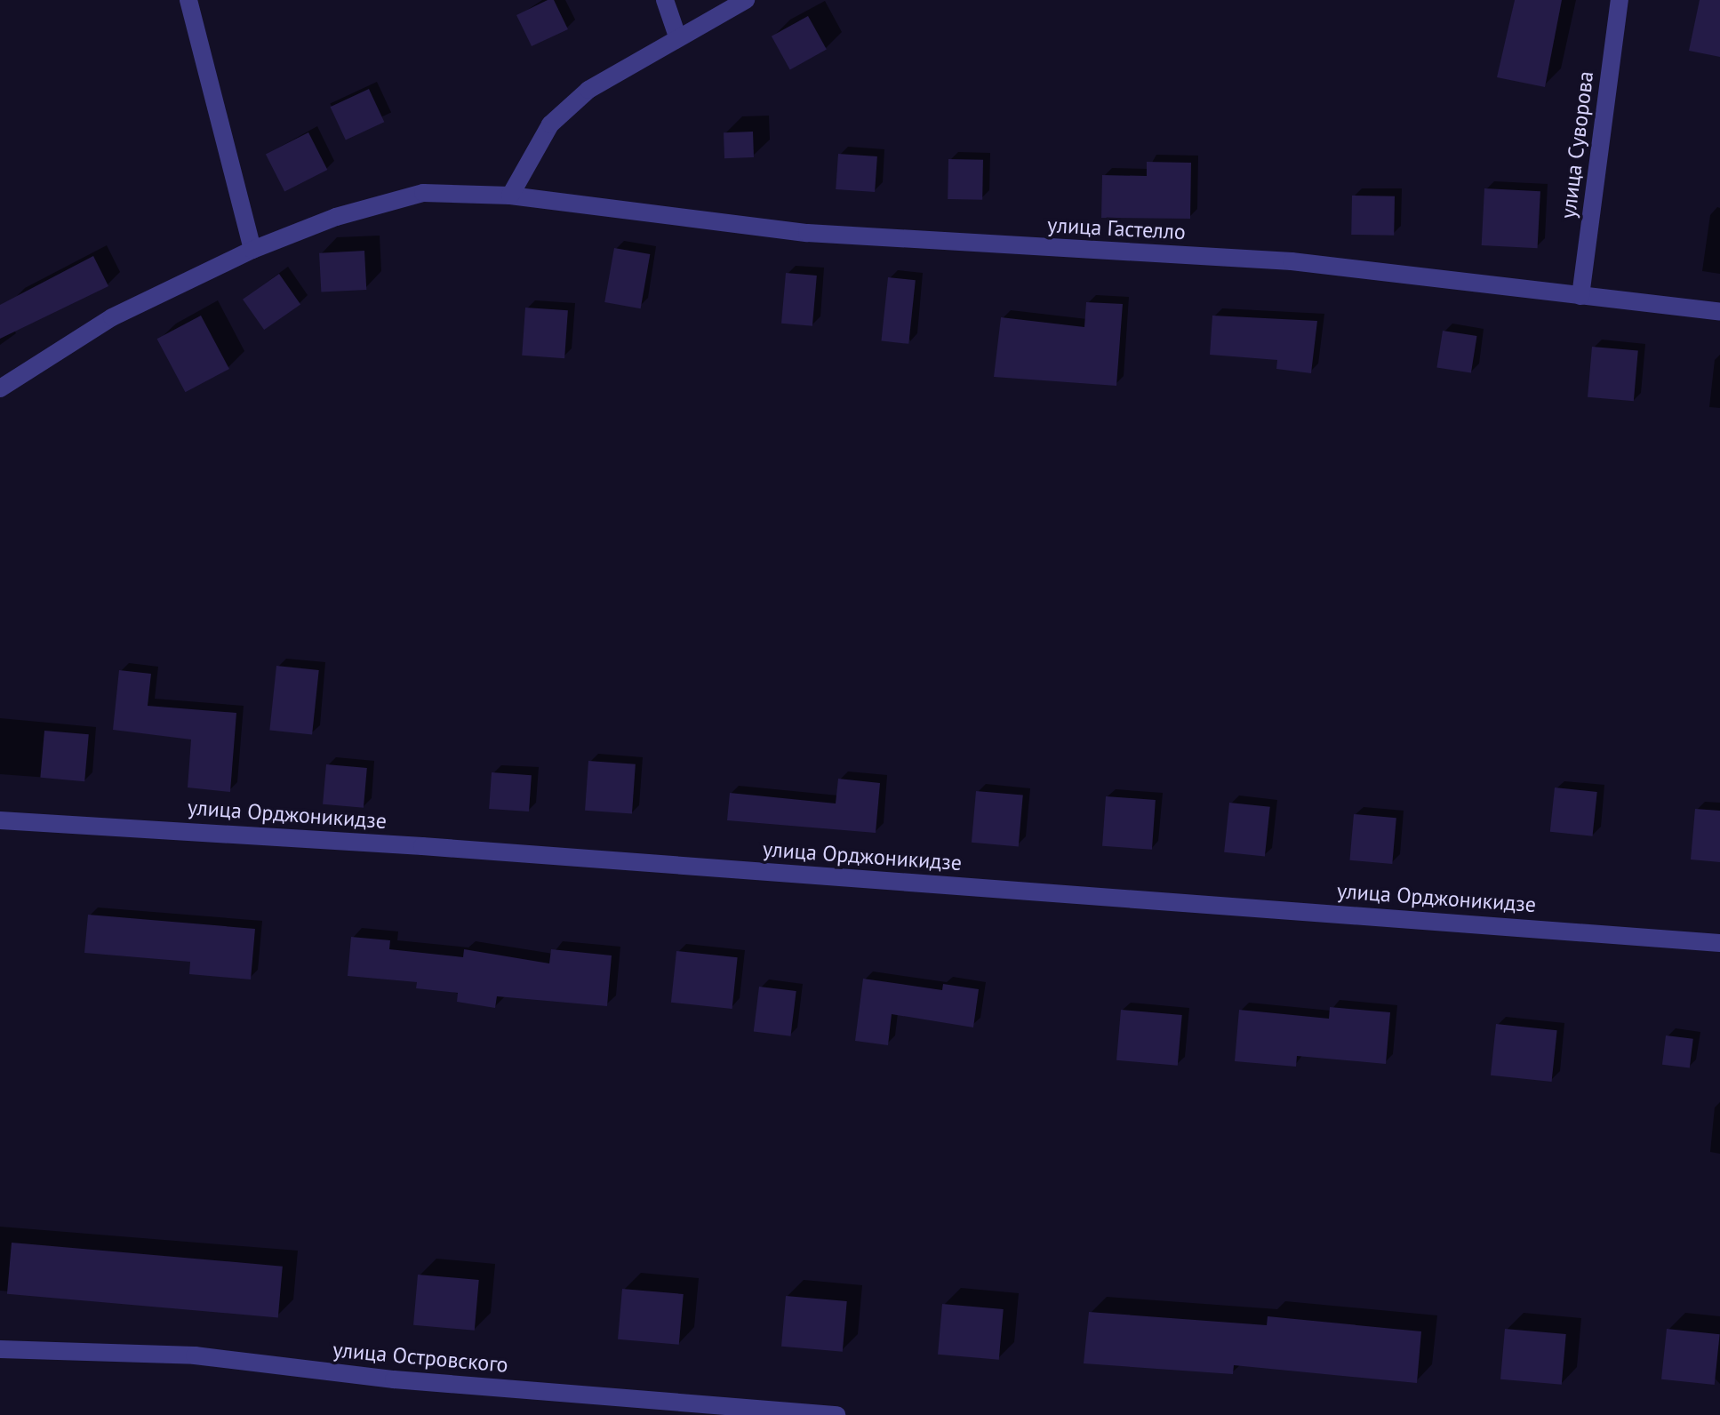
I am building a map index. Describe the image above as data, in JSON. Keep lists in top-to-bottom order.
{
  "streets": {
    "street": [
      "улица Суворова",
      "улица Гастелло",
      "улица Орджоникидзе",
      "улица Островского"
    ]
  },
  "crossings": [
    ["улица Суворова", "улица Гастелло"]
  ]
}
